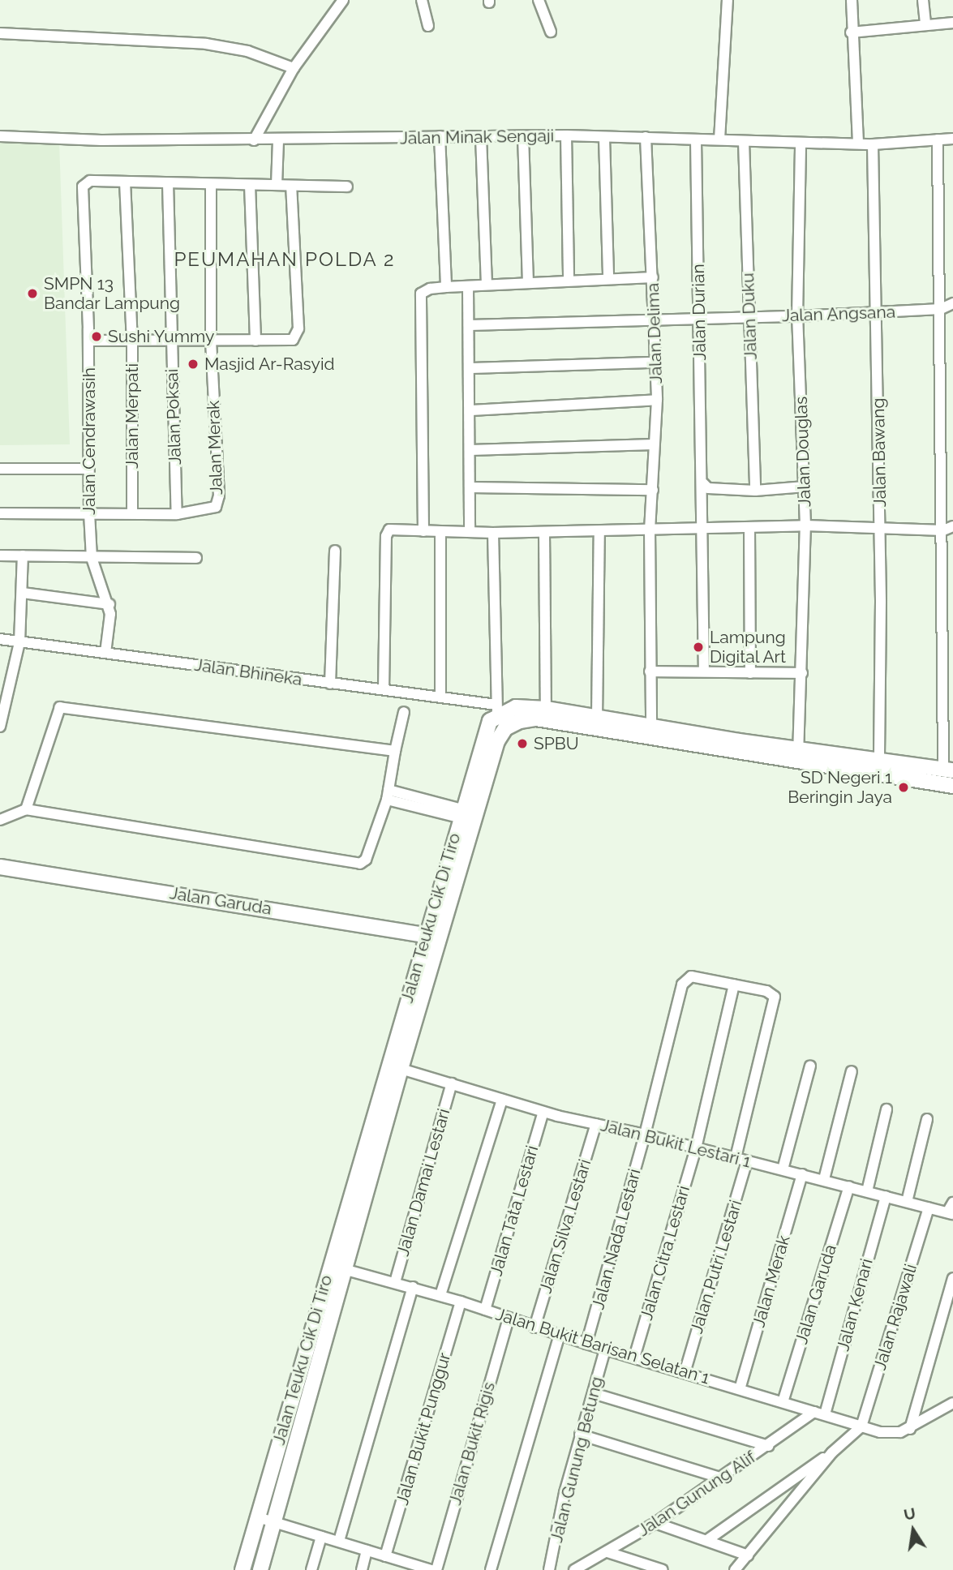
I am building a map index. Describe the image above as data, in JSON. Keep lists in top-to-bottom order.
{
  "streets": {
    "street": [
      "Jalan Minak Sengaji",
      "Jalan Durian",
      "Jalan Angsana",
      "Jalan Duku",
      "Jalan Delima",
      "Jalan Merpati",
      "Jalan Poksai",
      "Jalan Cendrawasih",
      "Jalan Merak",
      "Jalan Douglas",
      "Jalan Bawang",
      "Jalan Bhineka",
      "Jalan Garuda",
      "Jalan Teuku Cik Di Tiro",
      "Jalan Bukit Lestari 1",
      "Jalan Damai Lestari",
      "Jalan Tata Lestari",
      "Jalan Silva Lestari",
      "Jalan Nada Lestari",
      "Jalan Citra Lestari",
      "Jalan Putri Lestari",
      "Jalan Kenari",
      "Jalan Rajawali",
      "Jalan Bukit Barisan Selatan 1",
      "Jalan Bukit Punggur",
      "Jalan Bukit Rigis",
      "Jalan Gunung Betung",
      "Jalan Gunung Alif"
    ]
  },
  "crossings": [
    ["Jalan Minak Sengaji", "Jalan Durian"],
    ["Jalan Minak Sengaji", "Jalan Duku"],
    ["Jalan Minak Sengaji", "Jalan Delima"],
    ["Jalan Minak Sengaji", "Jalan Douglas"],
    ["Jalan Minak Sengaji", "Jalan Bawang"],
    ["Jalan Durian", "Jalan Angsana"],
    ["Jalan Angsana", "Jalan Duku"],
    ["Jalan Angsana", "Jalan Delima"],
    ["Jalan Angsana", "Jalan Douglas"],
    ["Jalan Angsana", "Jalan Bawang"],
    ["Jalan Delima", "Jalan Teuku Cik Di Tiro"],
    ["Jalan Merpati", "Jalan Cendrawasih"],
    ["Jalan Poksai", "Jalan Cendrawasih"],
    ["Jalan Poksai", "Jalan Merak"],
    ["Jalan Cendrawasih", "Jalan Merak"],
    ["Jalan Cendrawasih", "Jalan Bhineka"],
    ["Jalan Merak", "Jalan Bukit Lestari 1"],
    ["Jalan Merak", "Jalan Bukit Barisan Selatan 1"],
    ["Jalan Douglas", "Jalan Teuku Cik Di Tiro"],
    ["Jalan Bawang", "Jalan Teuku Cik Di Tiro"],
    ["Jalan Bhineka", "Jalan Teuku Cik Di Tiro"],
    ["Jalan Garuda", "Jalan Teuku Cik Di Tiro"],
    ["Jalan Garuda", "Jalan Bukit Lestari 1"],
    ["Jalan Garuda", "Jalan Bukit Barisan Selatan 1"],
    ["Jalan Teuku Cik Di Tiro", "Jalan Bukit Lestari 1"],
    ["Jalan Teuku Cik Di Tiro", "Jalan Bukit Barisan Selatan 1"],
    ["Jalan Bukit Lestari 1", "Jalan Damai Lestari"],
    ["Jalan Bukit Lestari 1", "Jalan Tata Lestari"],
    ["Jalan Bukit Lestari 1", "Jalan Silva Lestari"],
    ["Jalan Bukit Lestari 1", "Jalan Nada Lestari"],
    ["Jalan Bukit Lestari 1", "Jalan Citra Lestari"],
    ["Jalan Bukit Lestari 1", "Jalan Putri Lestari"],
    ["Jalan Bukit Lestari 1", "Jalan Kenari"],
    ["Jalan Bukit Lestari 1", "Jalan Rajawali"],
    ["Jalan Damai Lestari", "Jalan Bukit Barisan Selatan 1"],
    ["Jalan Tata Lestari", "Jalan Bukit Barisan Selatan 1"],
    ["Jalan Silva Lestari", "Jalan Bukit Barisan Selatan 1"],
    ["Jalan Nada Lestari", "Jalan Citra Lestari"],
    ["Jalan Nada Lestari", "Jalan Bukit Barisan Selatan 1"],
    ["Jalan Citra Lestari", "Jalan Bukit Barisan Selatan 1"],
    ["Jalan Putri Lestari", "Jalan Bukit Barisan Selatan 1"],
    ["Jalan Kenari", "Jalan Bukit Barisan Selatan 1"],
    ["Jalan Rajawali", "Jalan Bukit Barisan Selatan 1"],
    ["Jalan Bukit Barisan Selatan 1", "Jalan Bukit Punggur"],
    ["Jalan Bukit Barisan Selatan 1", "Jalan Bukit Rigis"],
    ["Jalan Bukit Barisan Selatan 1", "Jalan Gunung Betung"],
    ["Jalan Bukit Barisan Selatan 1", "Jalan Gunung Alif"]
  ],
  "districts": ["PEUMAHAN POLDA 2"],
  "places": [
    "SMPN 13 Bandar Lampung",
    "Sushi Yummy",
    "Masjid Ar-Rasyid",
    "Lampung Digital Art",
    "SPBU",
    "SD Negeri 1 Beringin Jaya"
  ],
  "north": "top"
}
